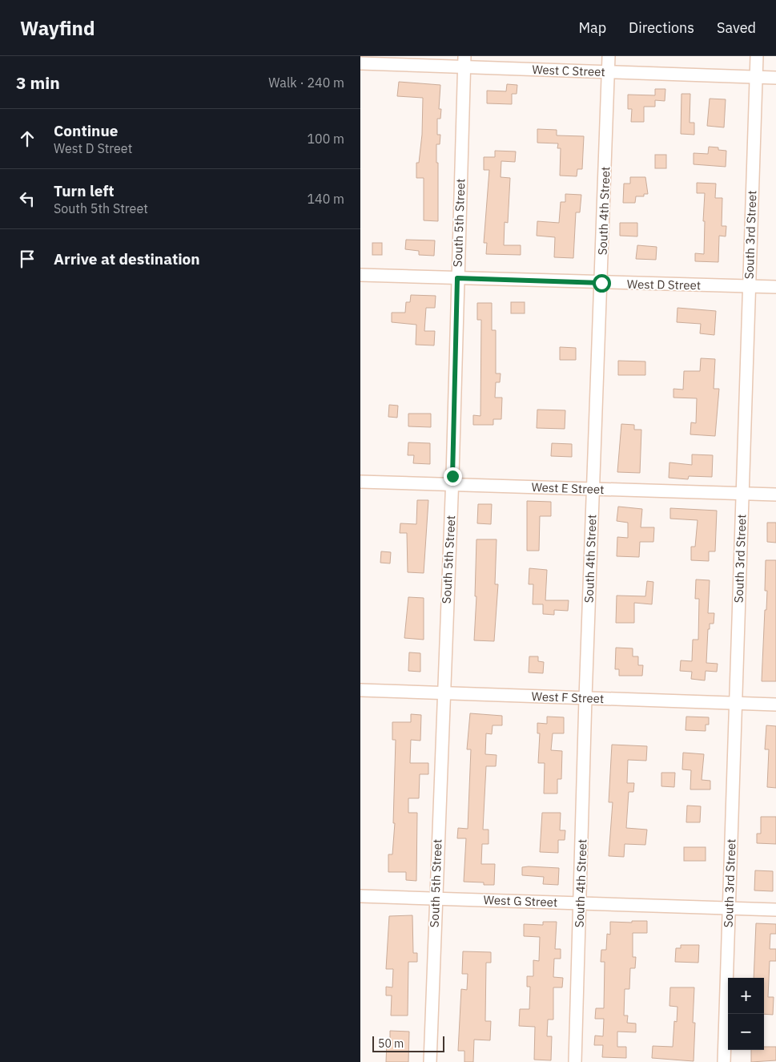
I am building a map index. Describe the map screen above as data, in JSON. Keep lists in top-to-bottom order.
{
  "streets": {
    "street": [
      "West C Street",
      "South 4th Street",
      "South 5th Street",
      "South 3rd Street",
      "West D Street",
      "West E Street",
      "West F Street",
      "West G Street"
    ]
  },
  "crossings": [
    ["West C Street", "South 4th Street"],
    ["West C Street", "South 5th Street"],
    ["West C Street", "South 3rd Street"],
    ["South 4th Street", "West D Street"],
    ["South 4th Street", "West E Street"],
    ["South 4th Street", "West F Street"],
    ["South 4th Street", "West G Street"],
    ["South 5th Street", "West D Street"],
    ["South 5th Street", "West E Street"],
    ["South 5th Street", "West F Street"],
    ["South 5th Street", "West G Street"],
    ["South 3rd Street", "West D Street"],
    ["South 3rd Street", "West E Street"],
    ["South 3rd Street", "West F Street"],
    ["South 3rd Street", "West G Street"]
  ],
  "scale_bar": "50 m",
  "page": {
    "header": "Wayfind",
    "nav": ["Map", "Directions", "Saved"],
    "heading": ["3 min", "Walk · 240 m"],
    "list": [
      ["Continue", "West D Street", "100 m"],
      ["Turn left", "South 5th Street", "140 m"],
      "Arrive at destination"
    ],
    "map_buttons": ["+", "−"],
    "scale": "50 m"
  }
}
